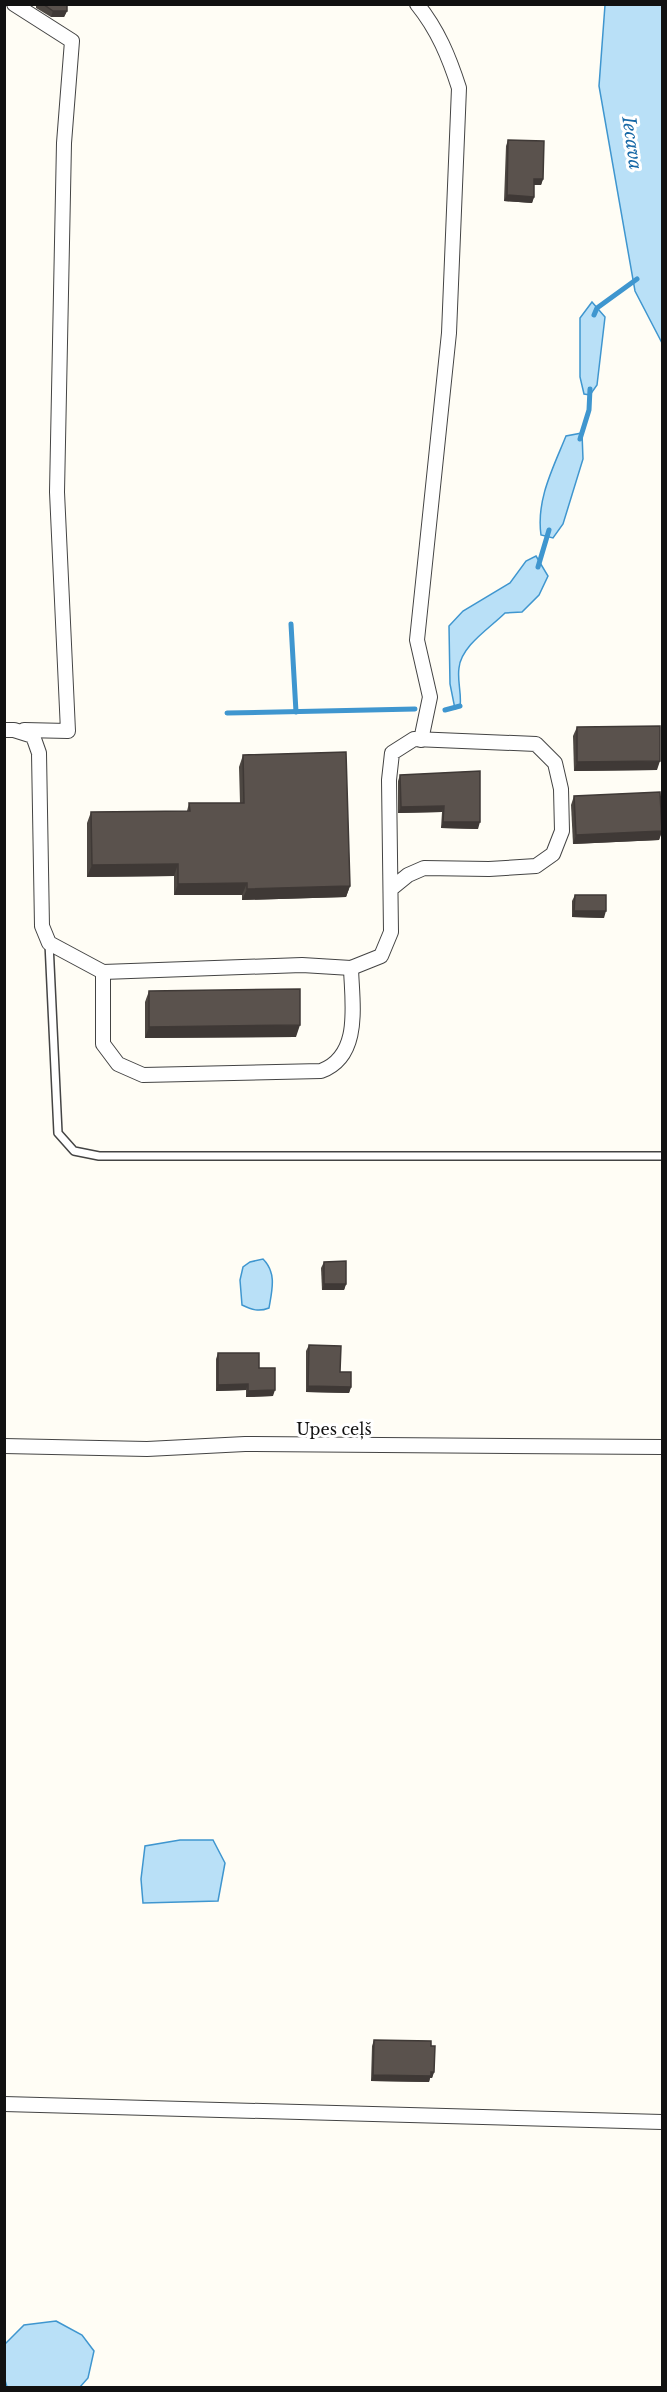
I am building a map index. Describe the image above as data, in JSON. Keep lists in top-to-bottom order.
{
  "streets": {
    "street": ["Upes ceļš"]
  },
  "water": ["Iecava"]
}
